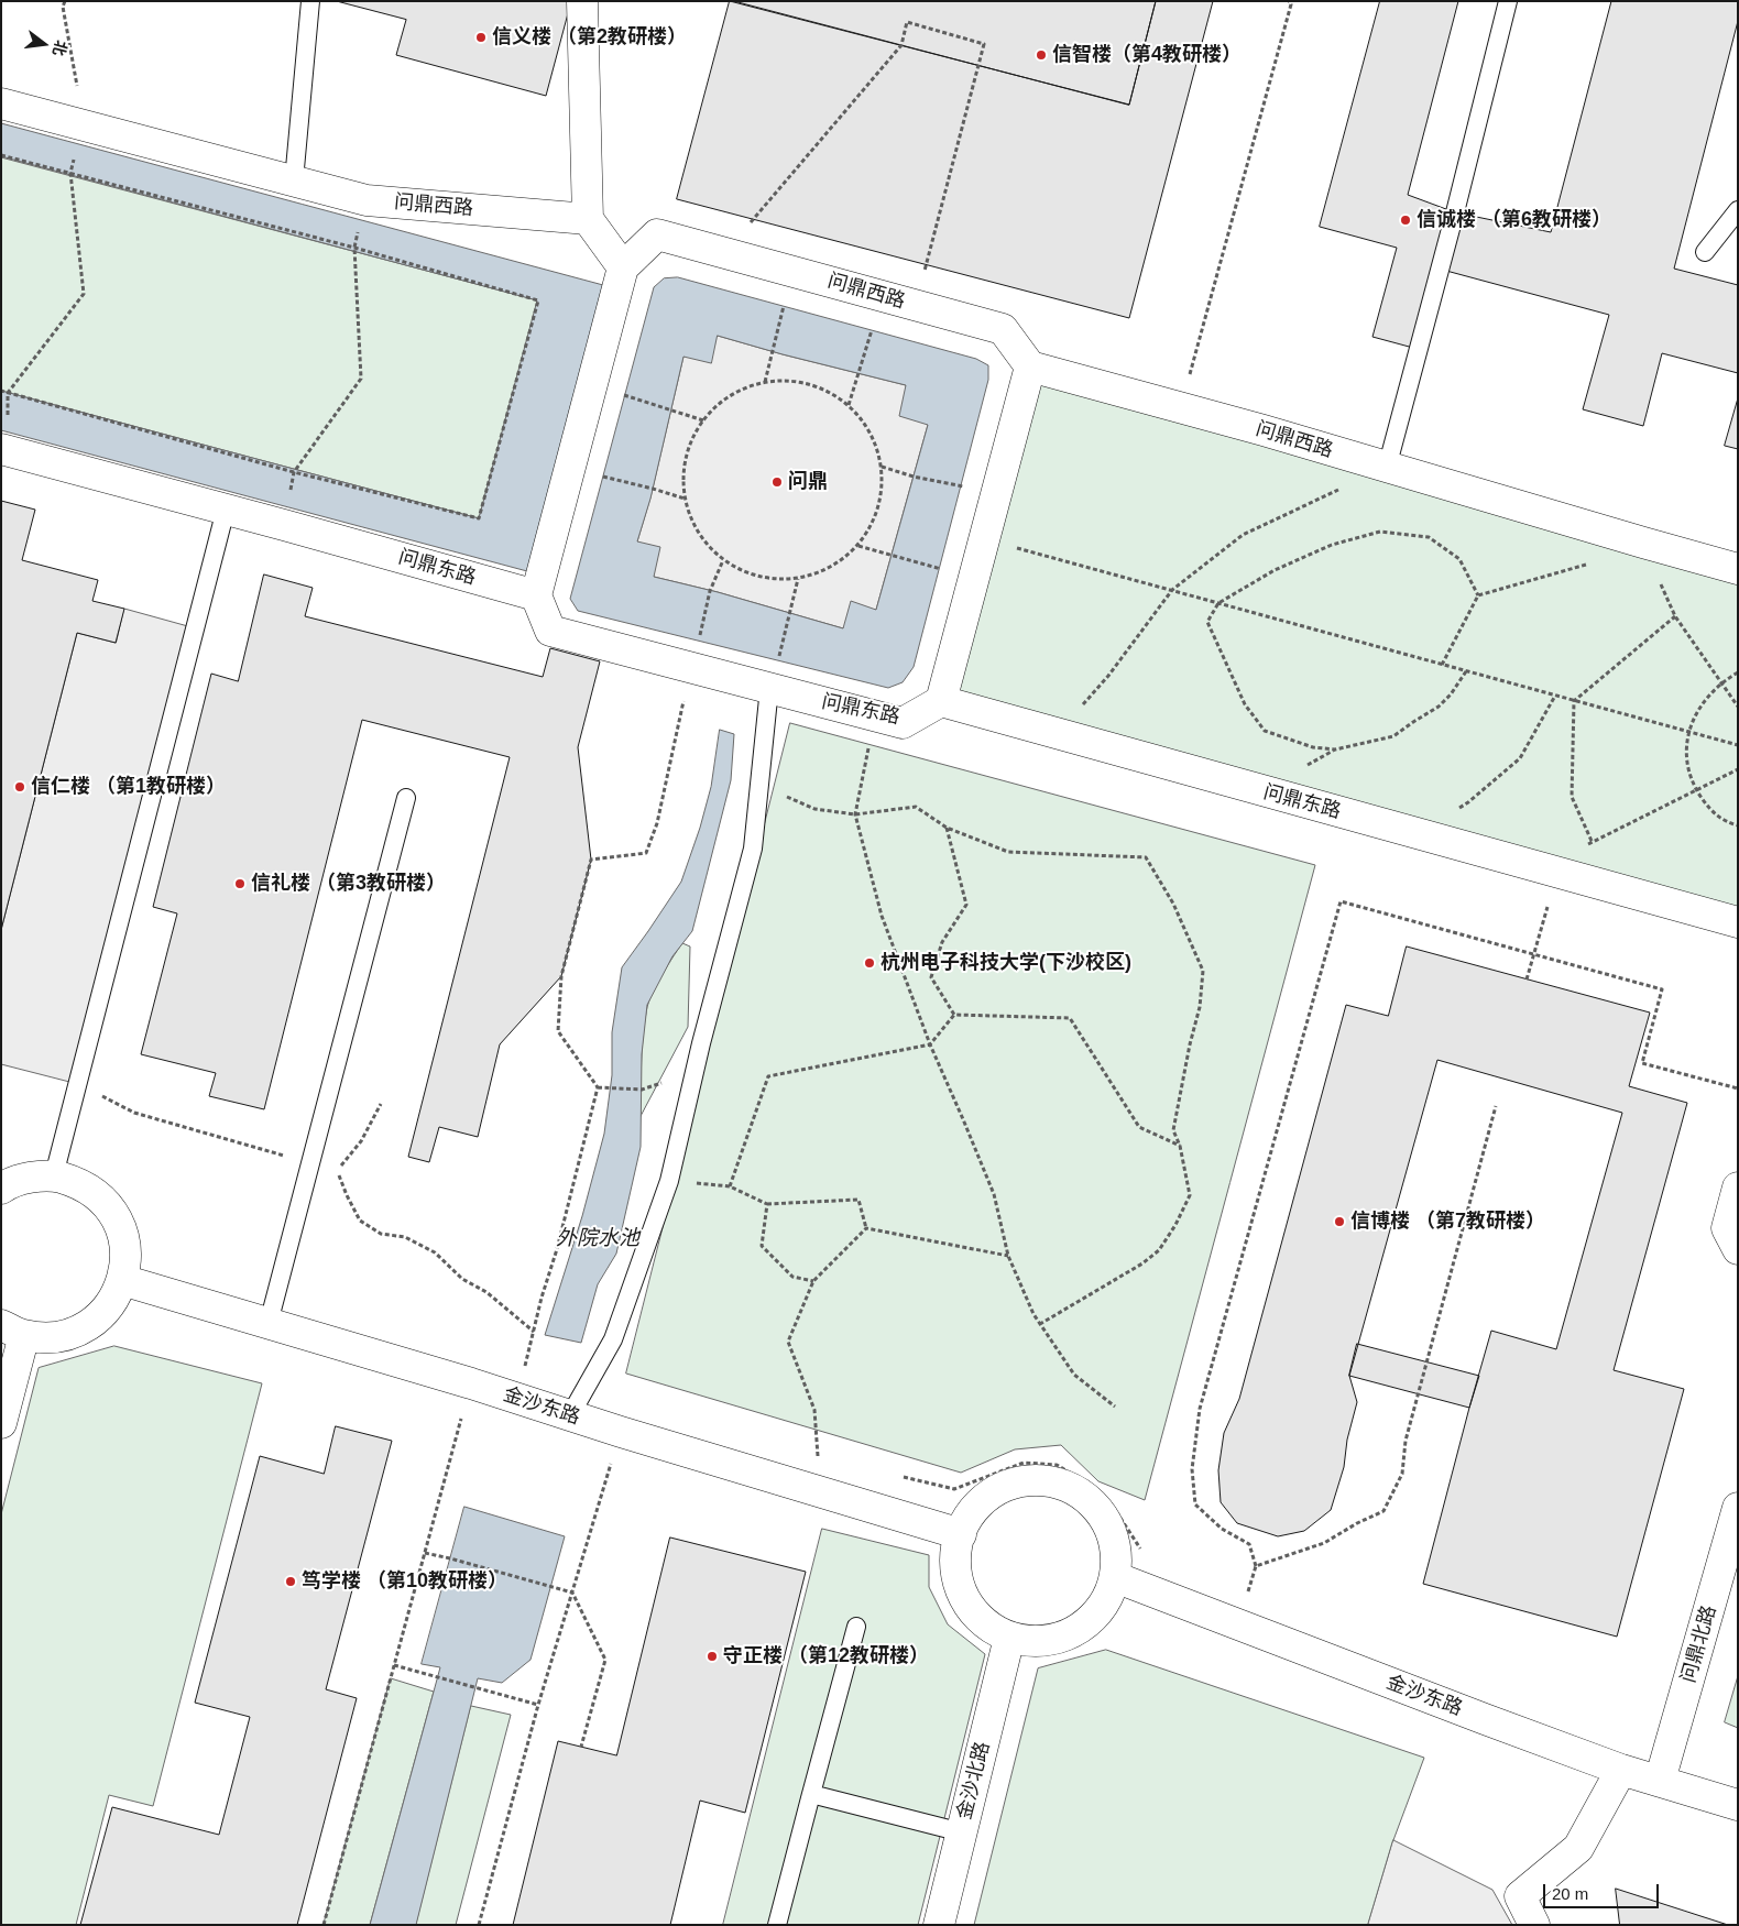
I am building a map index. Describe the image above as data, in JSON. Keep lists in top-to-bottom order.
{
  "streets": {
    "street": [
      "问鼎西路",
      "问鼎东路",
      "金沙东路",
      "问鼎北路",
      "金沙北路"
    ]
  },
  "crossings": [
    ["金沙东路", "问鼎北路"],
    ["金沙东路", "金沙北路"]
  ],
  "water": ["外院水池"],
  "places": [
    "信义楼 （第2教研楼）",
    "信智楼（第4教研楼）",
    "信诚楼 （第6教研楼）",
    "问鼎",
    "信仁楼 （第1教研楼）",
    "信礼楼 （第3教研楼）",
    "杭州电子科技大学(下沙校区)",
    "信博楼 （第7教研楼）",
    "笃学楼 （第10教研楼）",
    "守正楼 （第12教研楼）"
  ],
  "scale_bar": "20 m",
  "north": "right"
}
